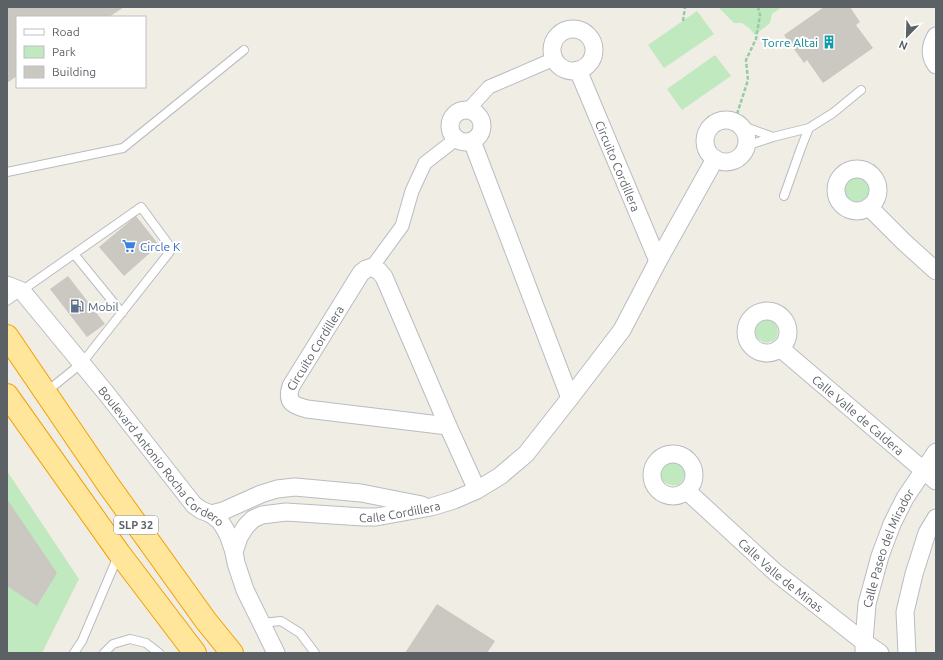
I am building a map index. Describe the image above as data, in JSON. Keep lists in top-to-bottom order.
{
  "streets": {
    "highway": ["SLP 32"],
    "street": [
      "Circuito Cordillera",
      "Calle Valle de Caldera",
      "Boulevard Antonio Rocha Cordero",
      "Calle Cordillera",
      "Calle Paseo del Mirador",
      "Calle Valle de Minas"
    ]
  },
  "crossings": [
    ["Calle Valle de Caldera", "Calle Paseo del Mirador"],
    ["Boulevard Antonio Rocha Cordero", "Calle Cordillera"],
    ["Calle Paseo del Mirador", "Calle Valle de Minas"]
  ],
  "places": {
    "building": ["Torre Altai"],
    "supermarket": ["Circle K"],
    "fuel station": ["Mobil"]
  },
  "legend": ["Road", "Park", "Building"],
  "north": "bottom left"
}
